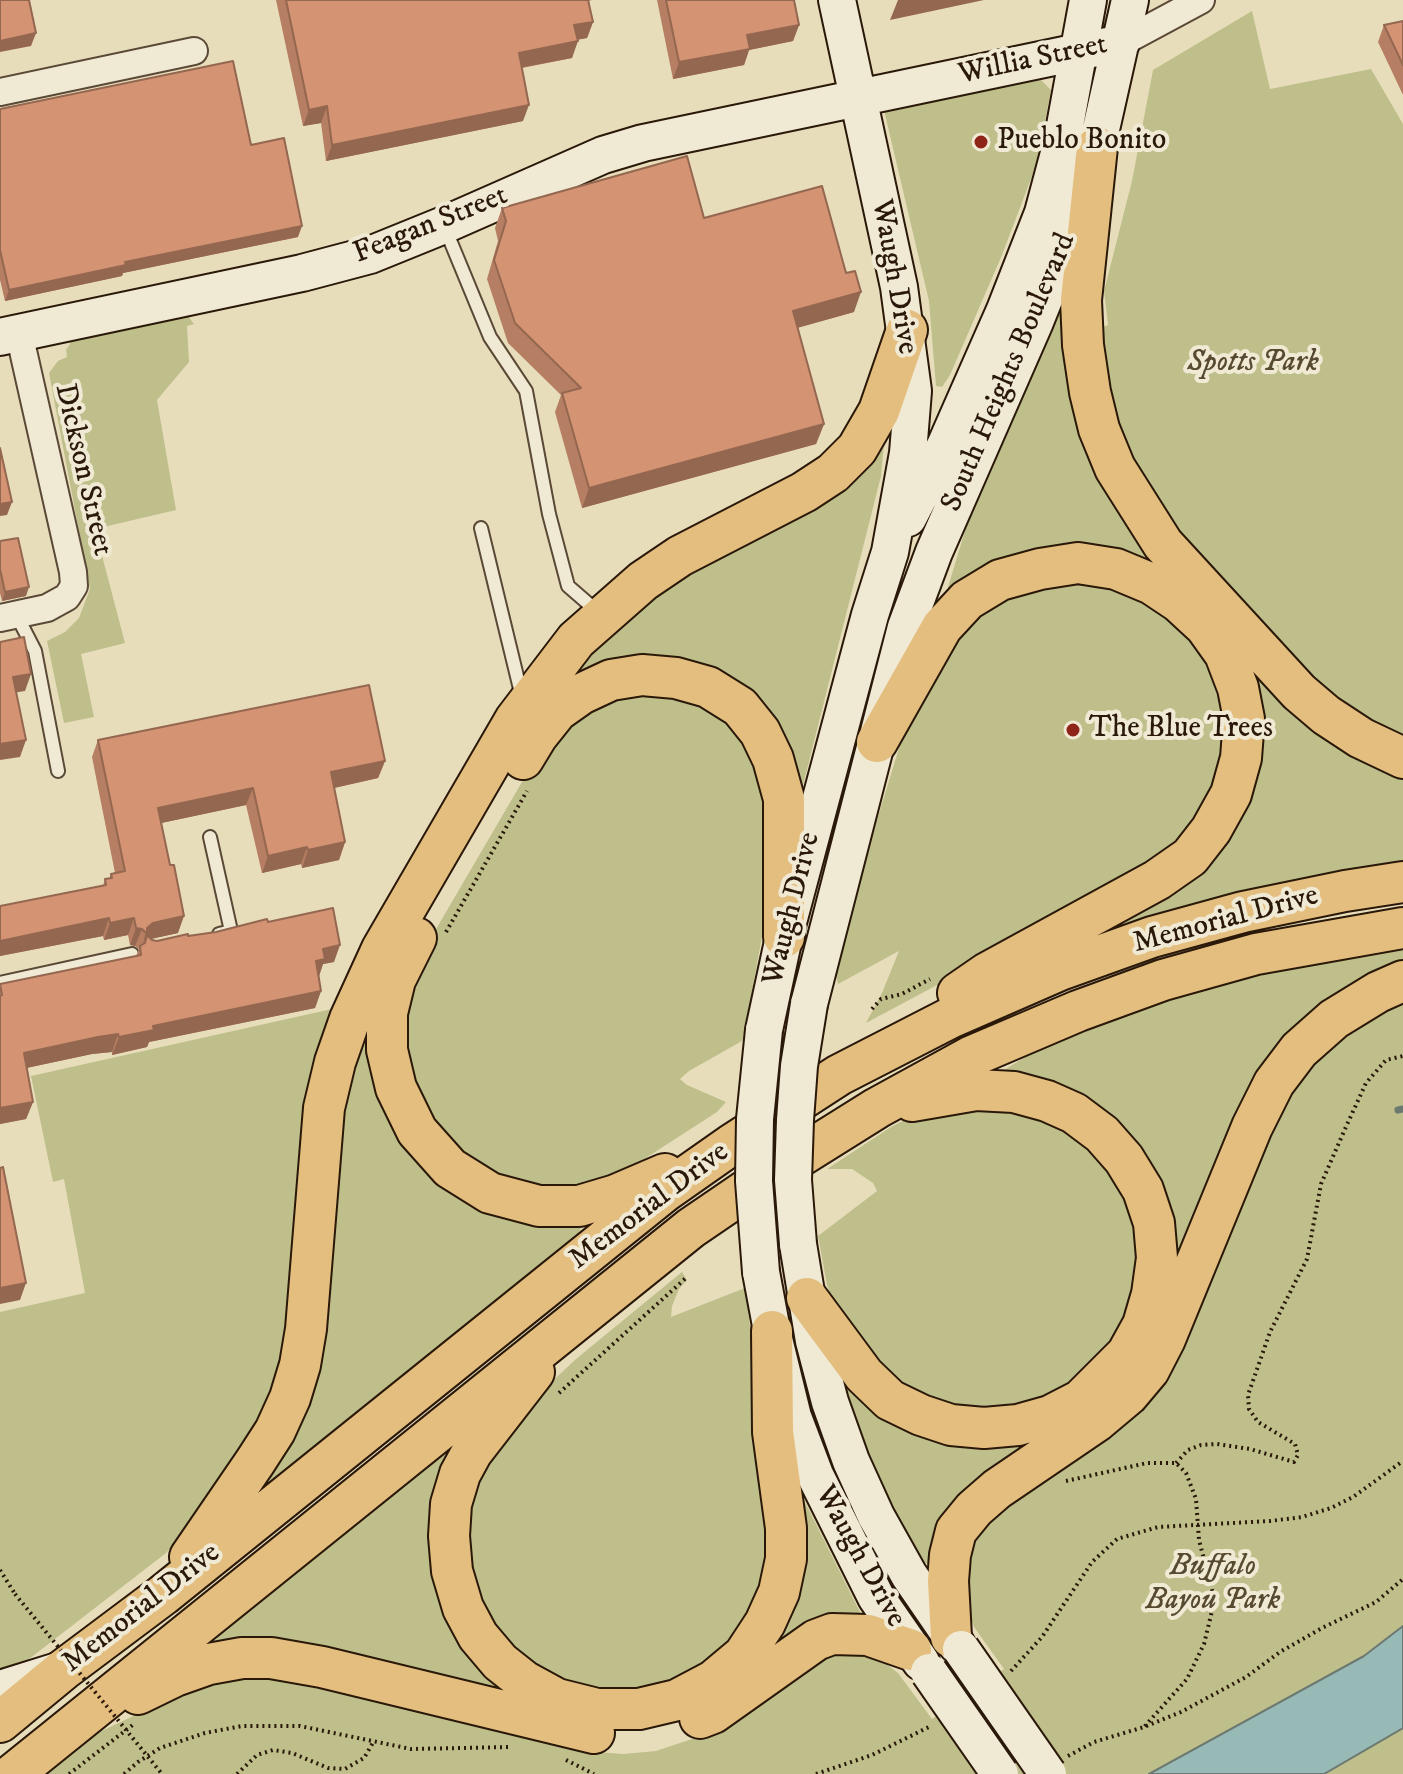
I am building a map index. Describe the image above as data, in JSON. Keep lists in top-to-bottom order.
{
  "streets": {
    "main road": [
      "Willia Street",
      "Feagan Street",
      "Waugh Drive",
      "South Heights Boulevard",
      "Memorial Drive"
    ],
    "street": ["Dickson Street"]
  },
  "crossings": [
    ["Willia Street", "Feagan Street"],
    ["Willia Street", "Waugh Drive"],
    ["Willia Street", "South Heights Boulevard"],
    ["Feagan Street", "Waugh Drive"],
    ["Feagan Street", "Dickson Street"],
    ["Waugh Drive", "South Heights Boulevard"]
  ],
  "parks": ["Spotts Park", "Buffalo Bayou Park"],
  "places": ["Pueblo Bonito", "The Blue Trees"]
}
